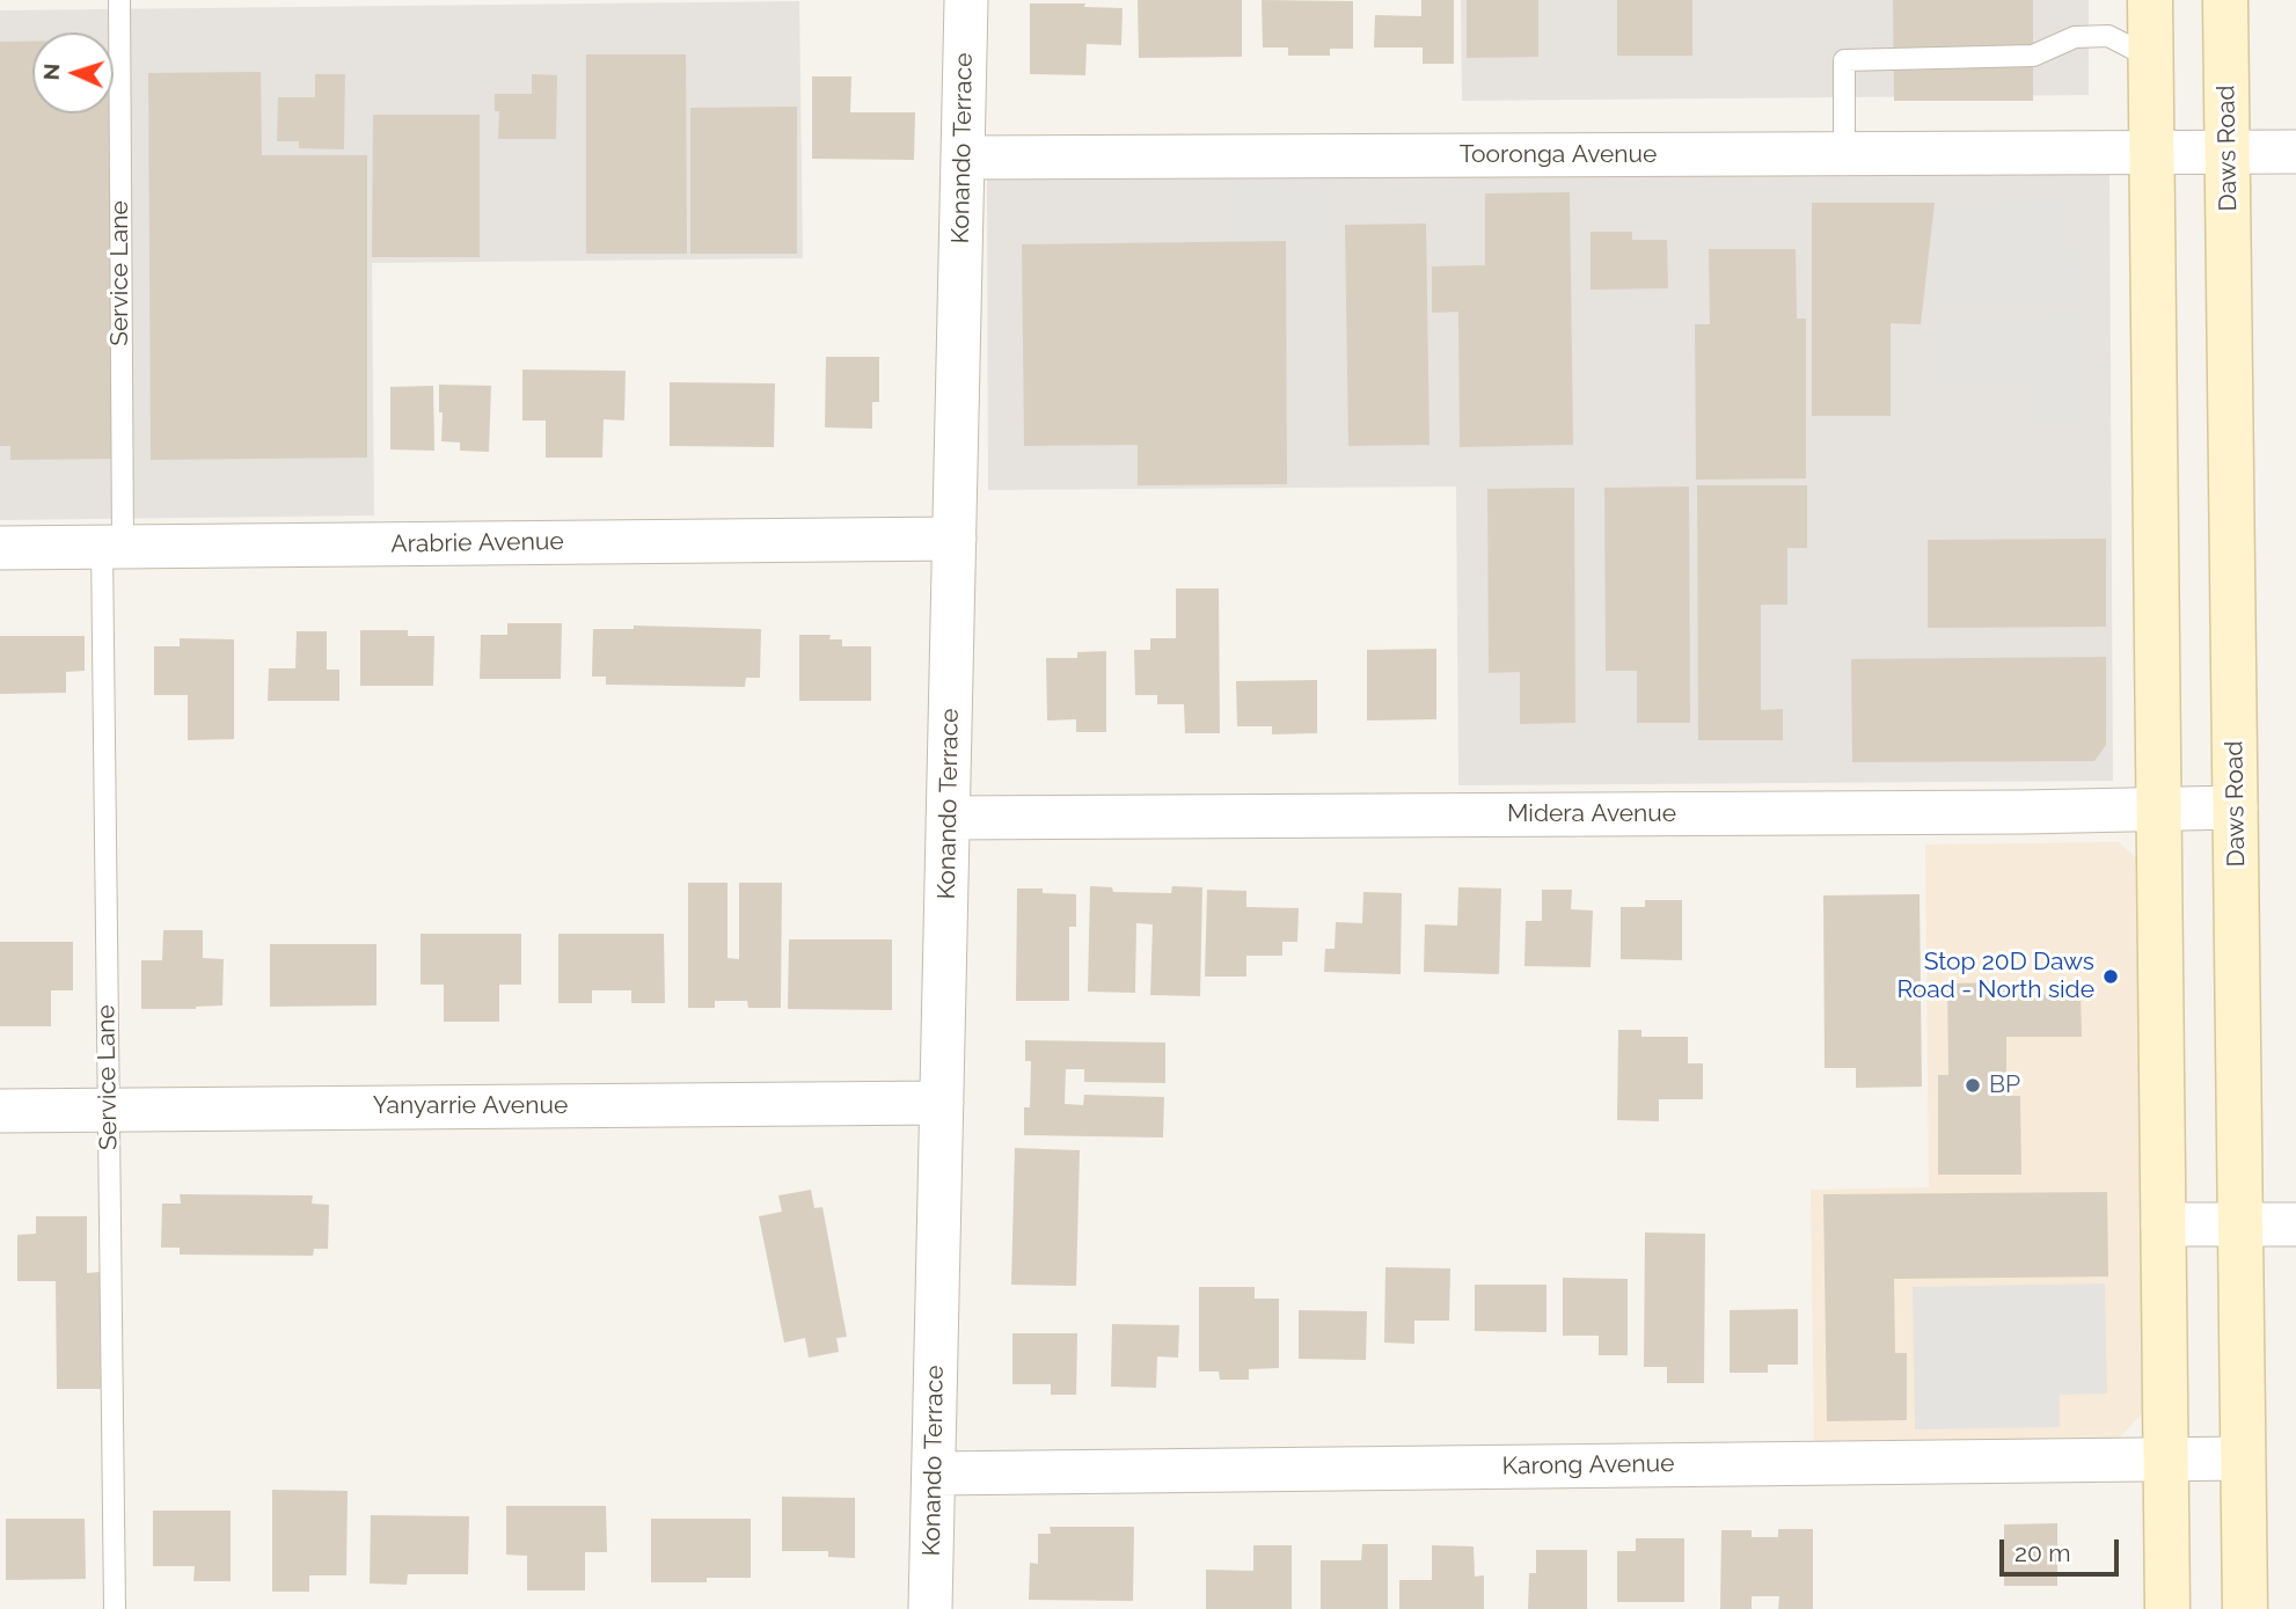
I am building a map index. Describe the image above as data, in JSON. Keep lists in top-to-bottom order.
{
  "streets": {
    "main road": ["Daws Road"],
    "street": [
      "Konando Terrace",
      "Tooronga Avenue",
      "Arabrie Avenue",
      "Midera Avenue",
      "Yanyarrie Avenue",
      "Karong Avenue"
    ],
    "lane": ["Service Lane"]
  },
  "crossings": [
    ["Konando Terrace", "Tooronga Avenue"],
    ["Konando Terrace", "Arabrie Avenue"],
    ["Konando Terrace", "Midera Avenue"],
    ["Konando Terrace", "Yanyarrie Avenue"],
    ["Konando Terrace", "Karong Avenue"],
    ["Daws Road", "Tooronga Avenue"],
    ["Daws Road", "Midera Avenue"],
    ["Daws Road", "Karong Avenue"],
    ["Service Lane", "Arabrie Avenue"],
    ["Service Lane", "Yanyarrie Avenue"]
  ],
  "places": ["Stop 20D Daws Road - North side", "BP"],
  "scale_bar": "20 m",
  "north": "left"
}
